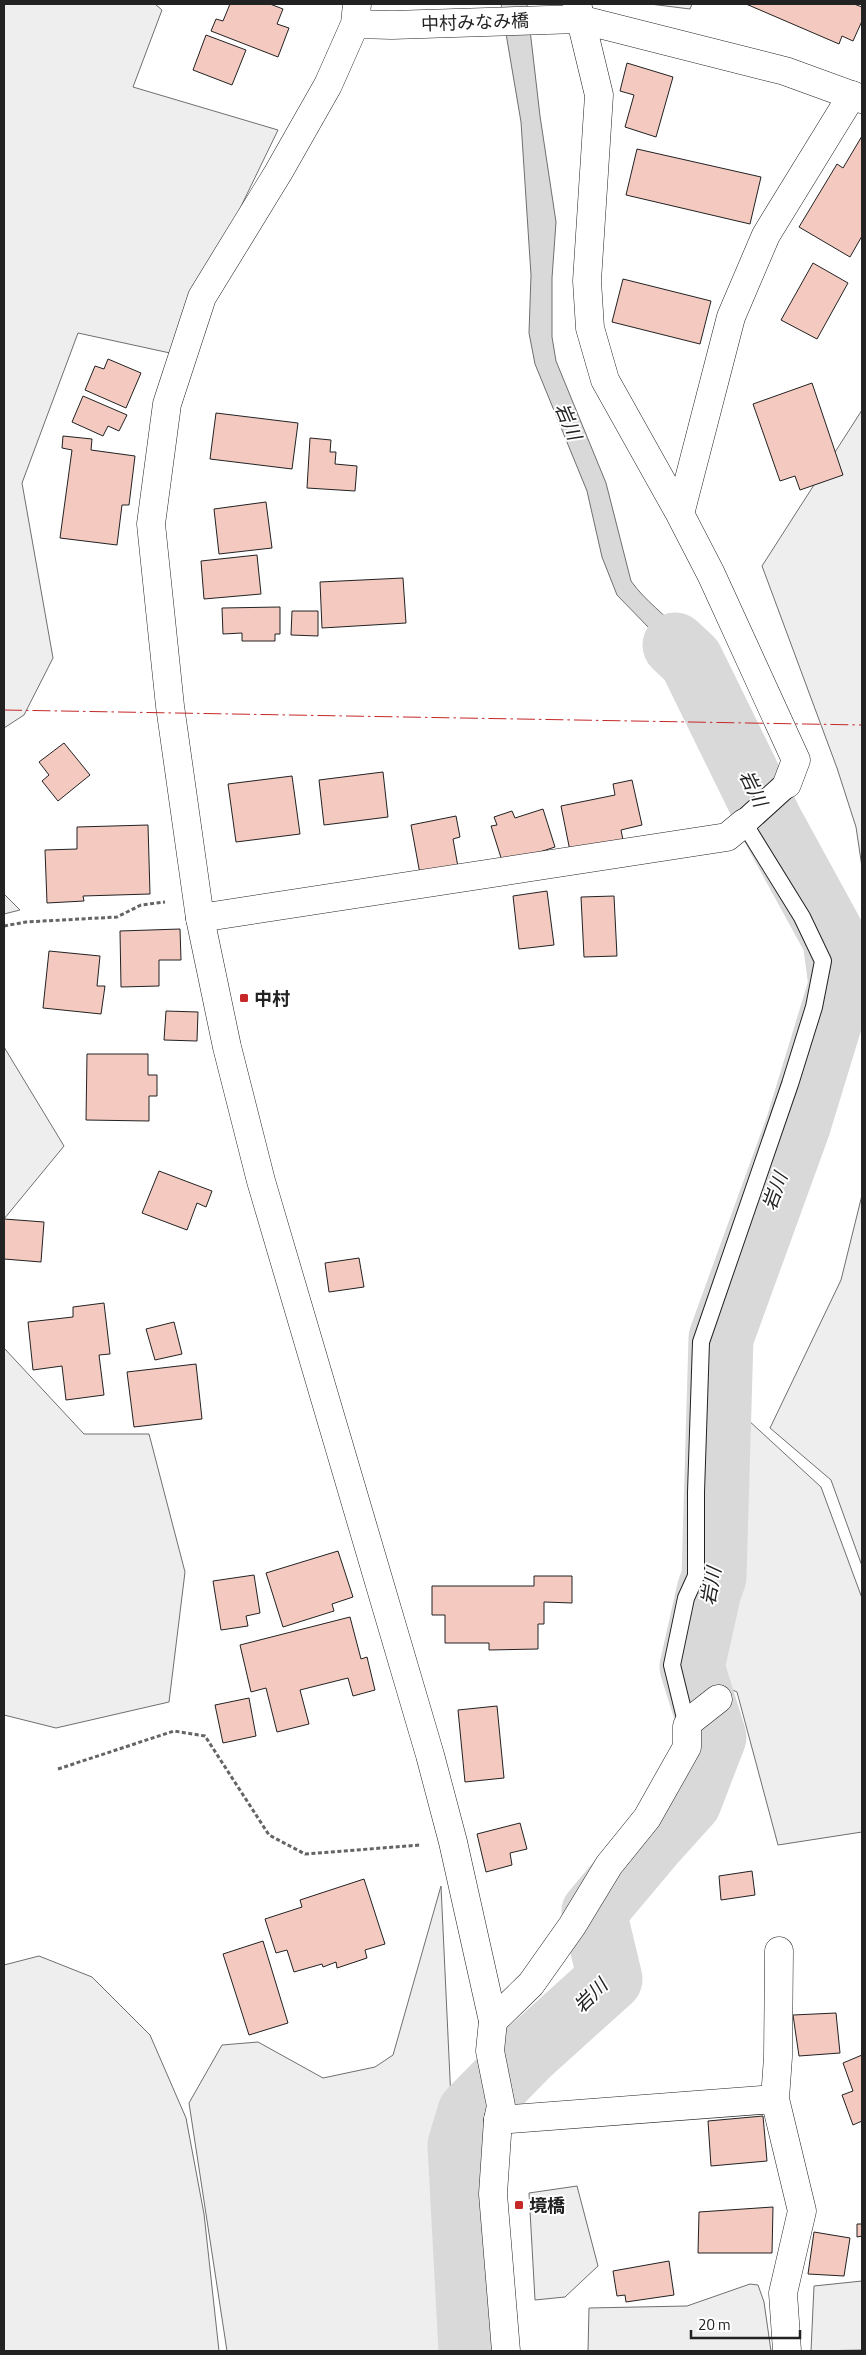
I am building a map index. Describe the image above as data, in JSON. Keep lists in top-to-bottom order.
{
  "streets": {
    "street": ["中村みなみ橋"]
  },
  "water": ["岩川"],
  "places": {
    "transit": ["中村", "境橋"]
  },
  "scale_bar": "20 m"
}
